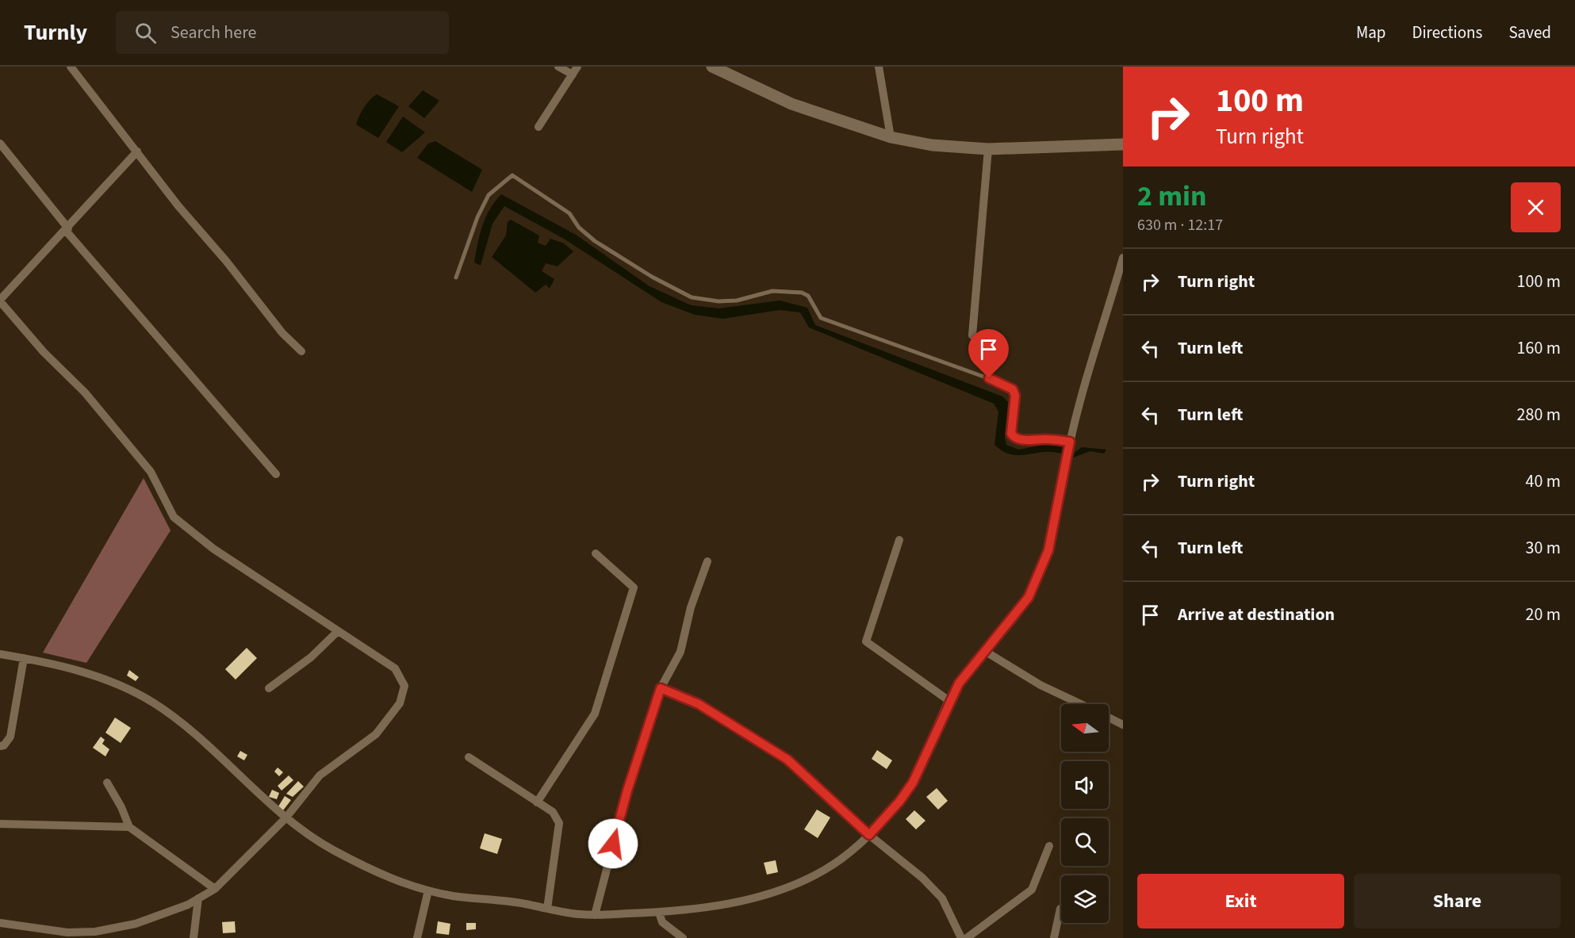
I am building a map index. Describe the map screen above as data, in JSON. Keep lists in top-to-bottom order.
{
  "north": "left",
  "page": {
    "header": "Turnly",
    "search": "Search here",
    "nav": ["Map", "Directions", "Saved"],
    "turn": ["100 m", "Turn right"],
    "heading": ["2 min", "630 m · 12:17"],
    "list": [
      {
        "name": "Turn right",
        "value": "100 m"
      },
      {
        "name": "Turn left",
        "value": "160 m"
      },
      {
        "name": "Turn left",
        "value": "280 m"
      },
      {
        "name": "Turn right",
        "value": "40 m"
      },
      {
        "name": "Turn left",
        "value": "30 m"
      },
      {
        "name": "Arrive at destination",
        "value": "20 m"
      }
    ],
    "buttons": ["Exit", "Share"]
  }
}
